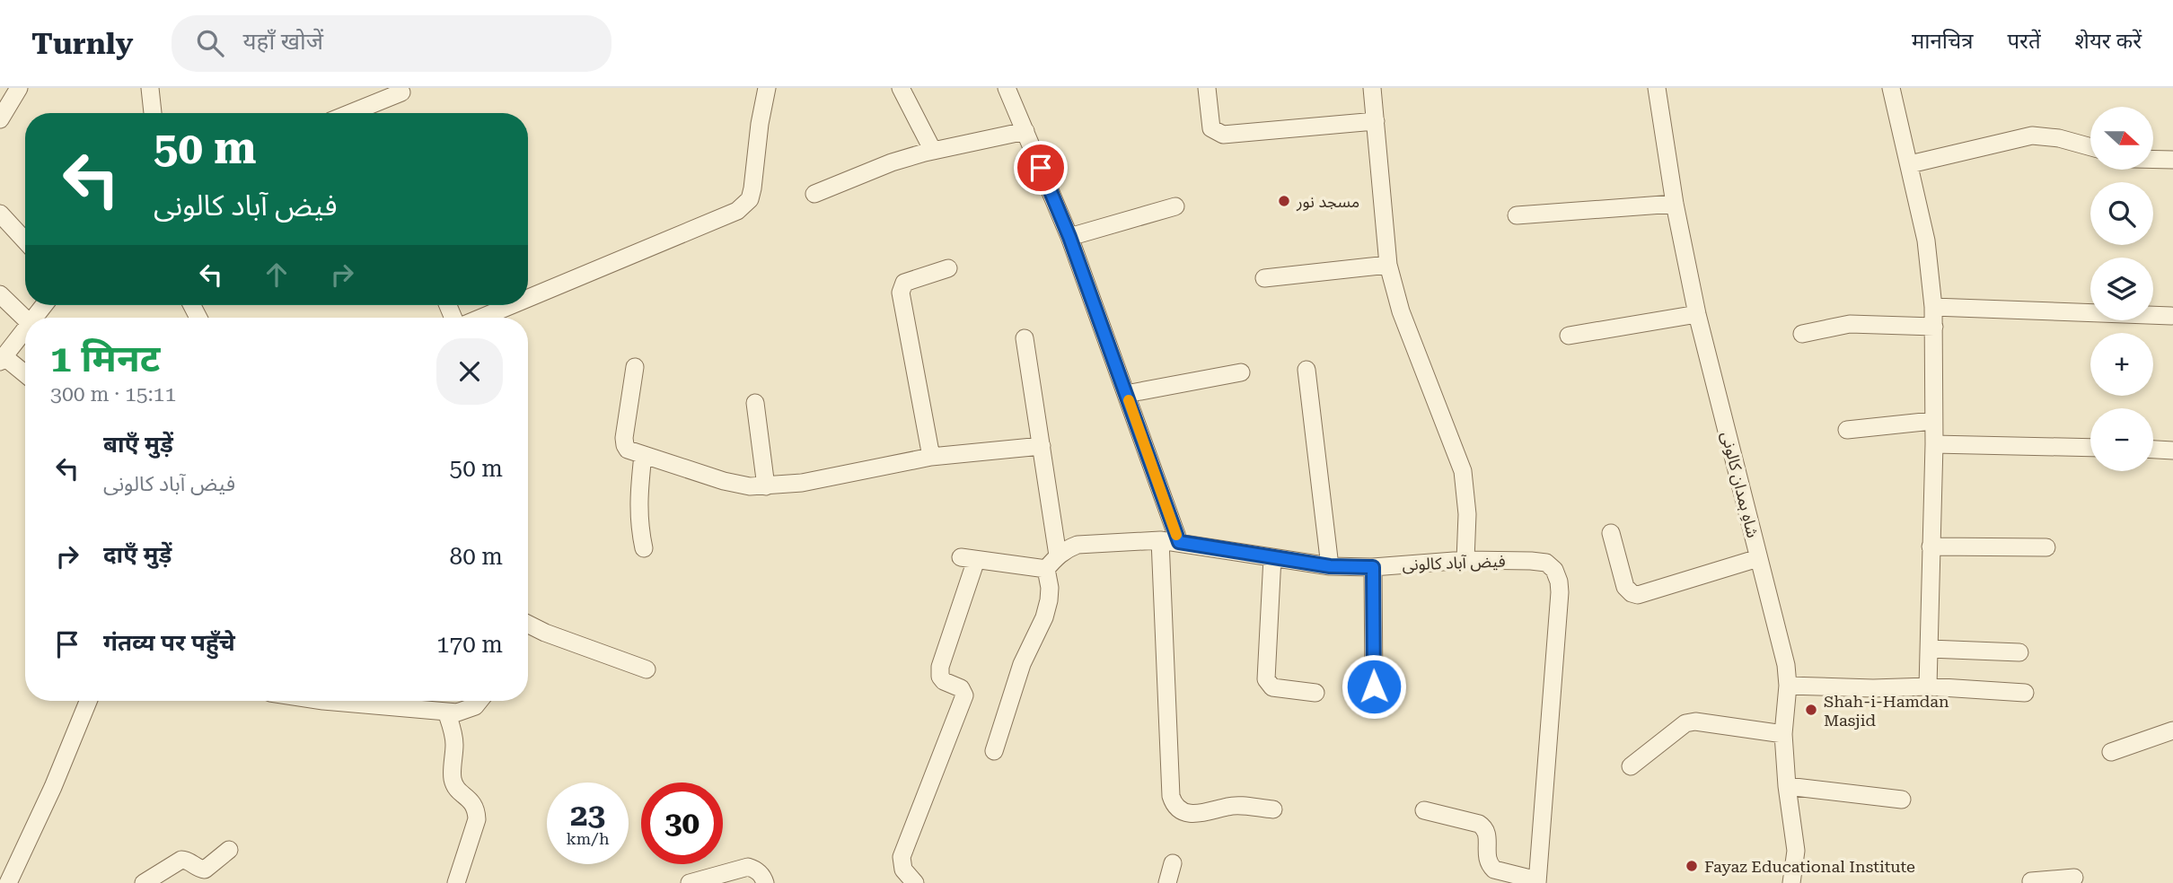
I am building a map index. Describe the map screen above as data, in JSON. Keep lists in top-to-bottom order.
{
  "streets": {
    "street": ["شاہِ ہمدان کالونی", "فیض آباد کالونی"]
  },
  "places": ["مسجد نور", "Shah-i-Hamdan Masjid", "Fayaz Educational Institute"],
  "north": "right",
  "page": {
    "header": "Turnly",
    "search": "यहाँ खोजें",
    "nav": ["मानचित्र", "परतें", "शेयर करें"],
    "map_buttons": ["+", "−"],
    "turn": ["50 m", "فیض آباد کالونی"],
    "heading": ["1 मिनट", "300 m · 15:11"],
    "list": [
      {
        "name": "बाएँ मुड़ें",
        "note": "فیض آباد کالونی",
        "value": "50 m"
      },
      {
        "name": "दाएँ मुड़ें",
        "value": "80 m"
      },
      {
        "name": "गंतव्य पर पहुँचे",
        "value": "170 m"
      }
    ],
    "speed": "23 km/h",
    "limit": "30"
  }
}
